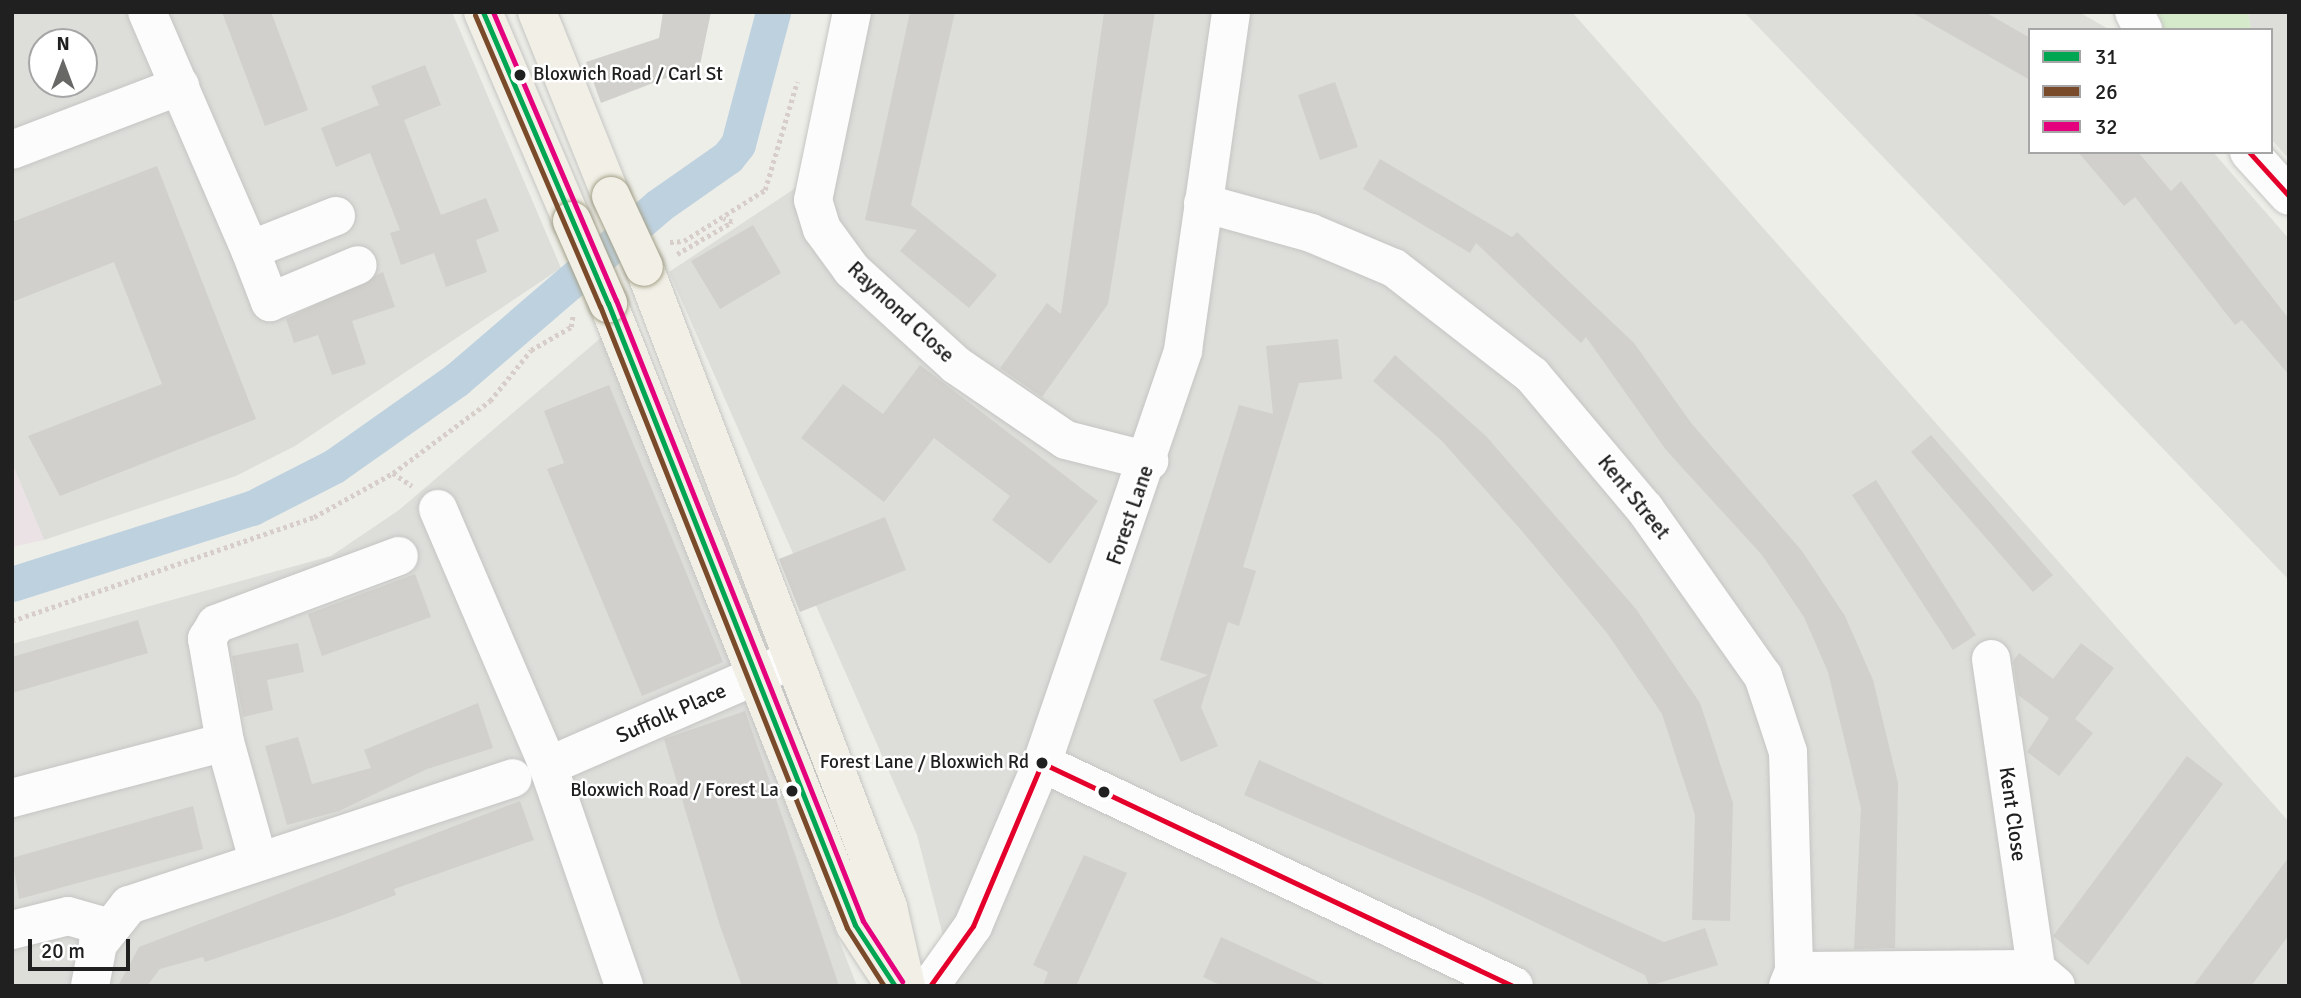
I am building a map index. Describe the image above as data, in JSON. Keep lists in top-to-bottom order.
{
  "streets": {
    "street": [
      "Raymond Close",
      "Kent Street",
      "Forest Lane",
      "Suffolk Place",
      "Kent Close"
    ]
  },
  "crossings": [
    ["Raymond Close", "Forest Lane"],
    ["Kent Street", "Forest Lane"],
    ["Kent Street", "Kent Close"]
  ],
  "places": ["Bloxwich Road / Carl St", "Forest Lane / Bloxwich Rd", "Bloxwich Road / Forest La"],
  "lines": ["transit line 31", "transit line 32", "transit line 26"],
  "legend": ["31", "26", "32"],
  "scale_bar": "20 m",
  "north": "top"
}
